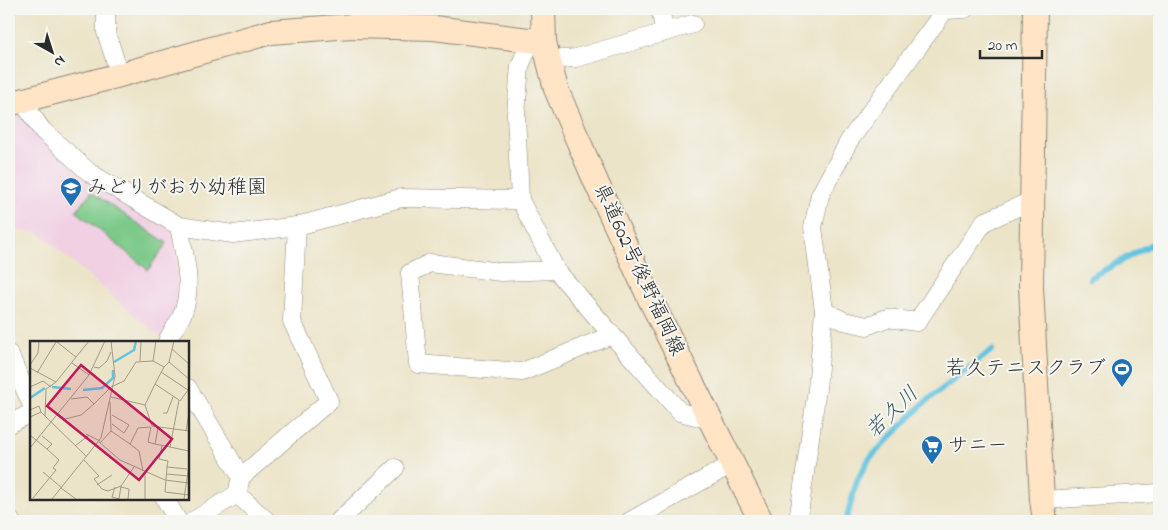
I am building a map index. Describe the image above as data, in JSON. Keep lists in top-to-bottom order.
{
  "streets": {
    "street": ["県道602号後野福岡線"]
  },
  "water": ["若久川"],
  "places": {
    "school or university": ["みどりがおか幼稚園"],
    "sports": ["若久テニスクラブ"],
    "supermarket": ["サニー"]
  },
  "scale_bar": "20 m",
  "north": "bottom right"
}
